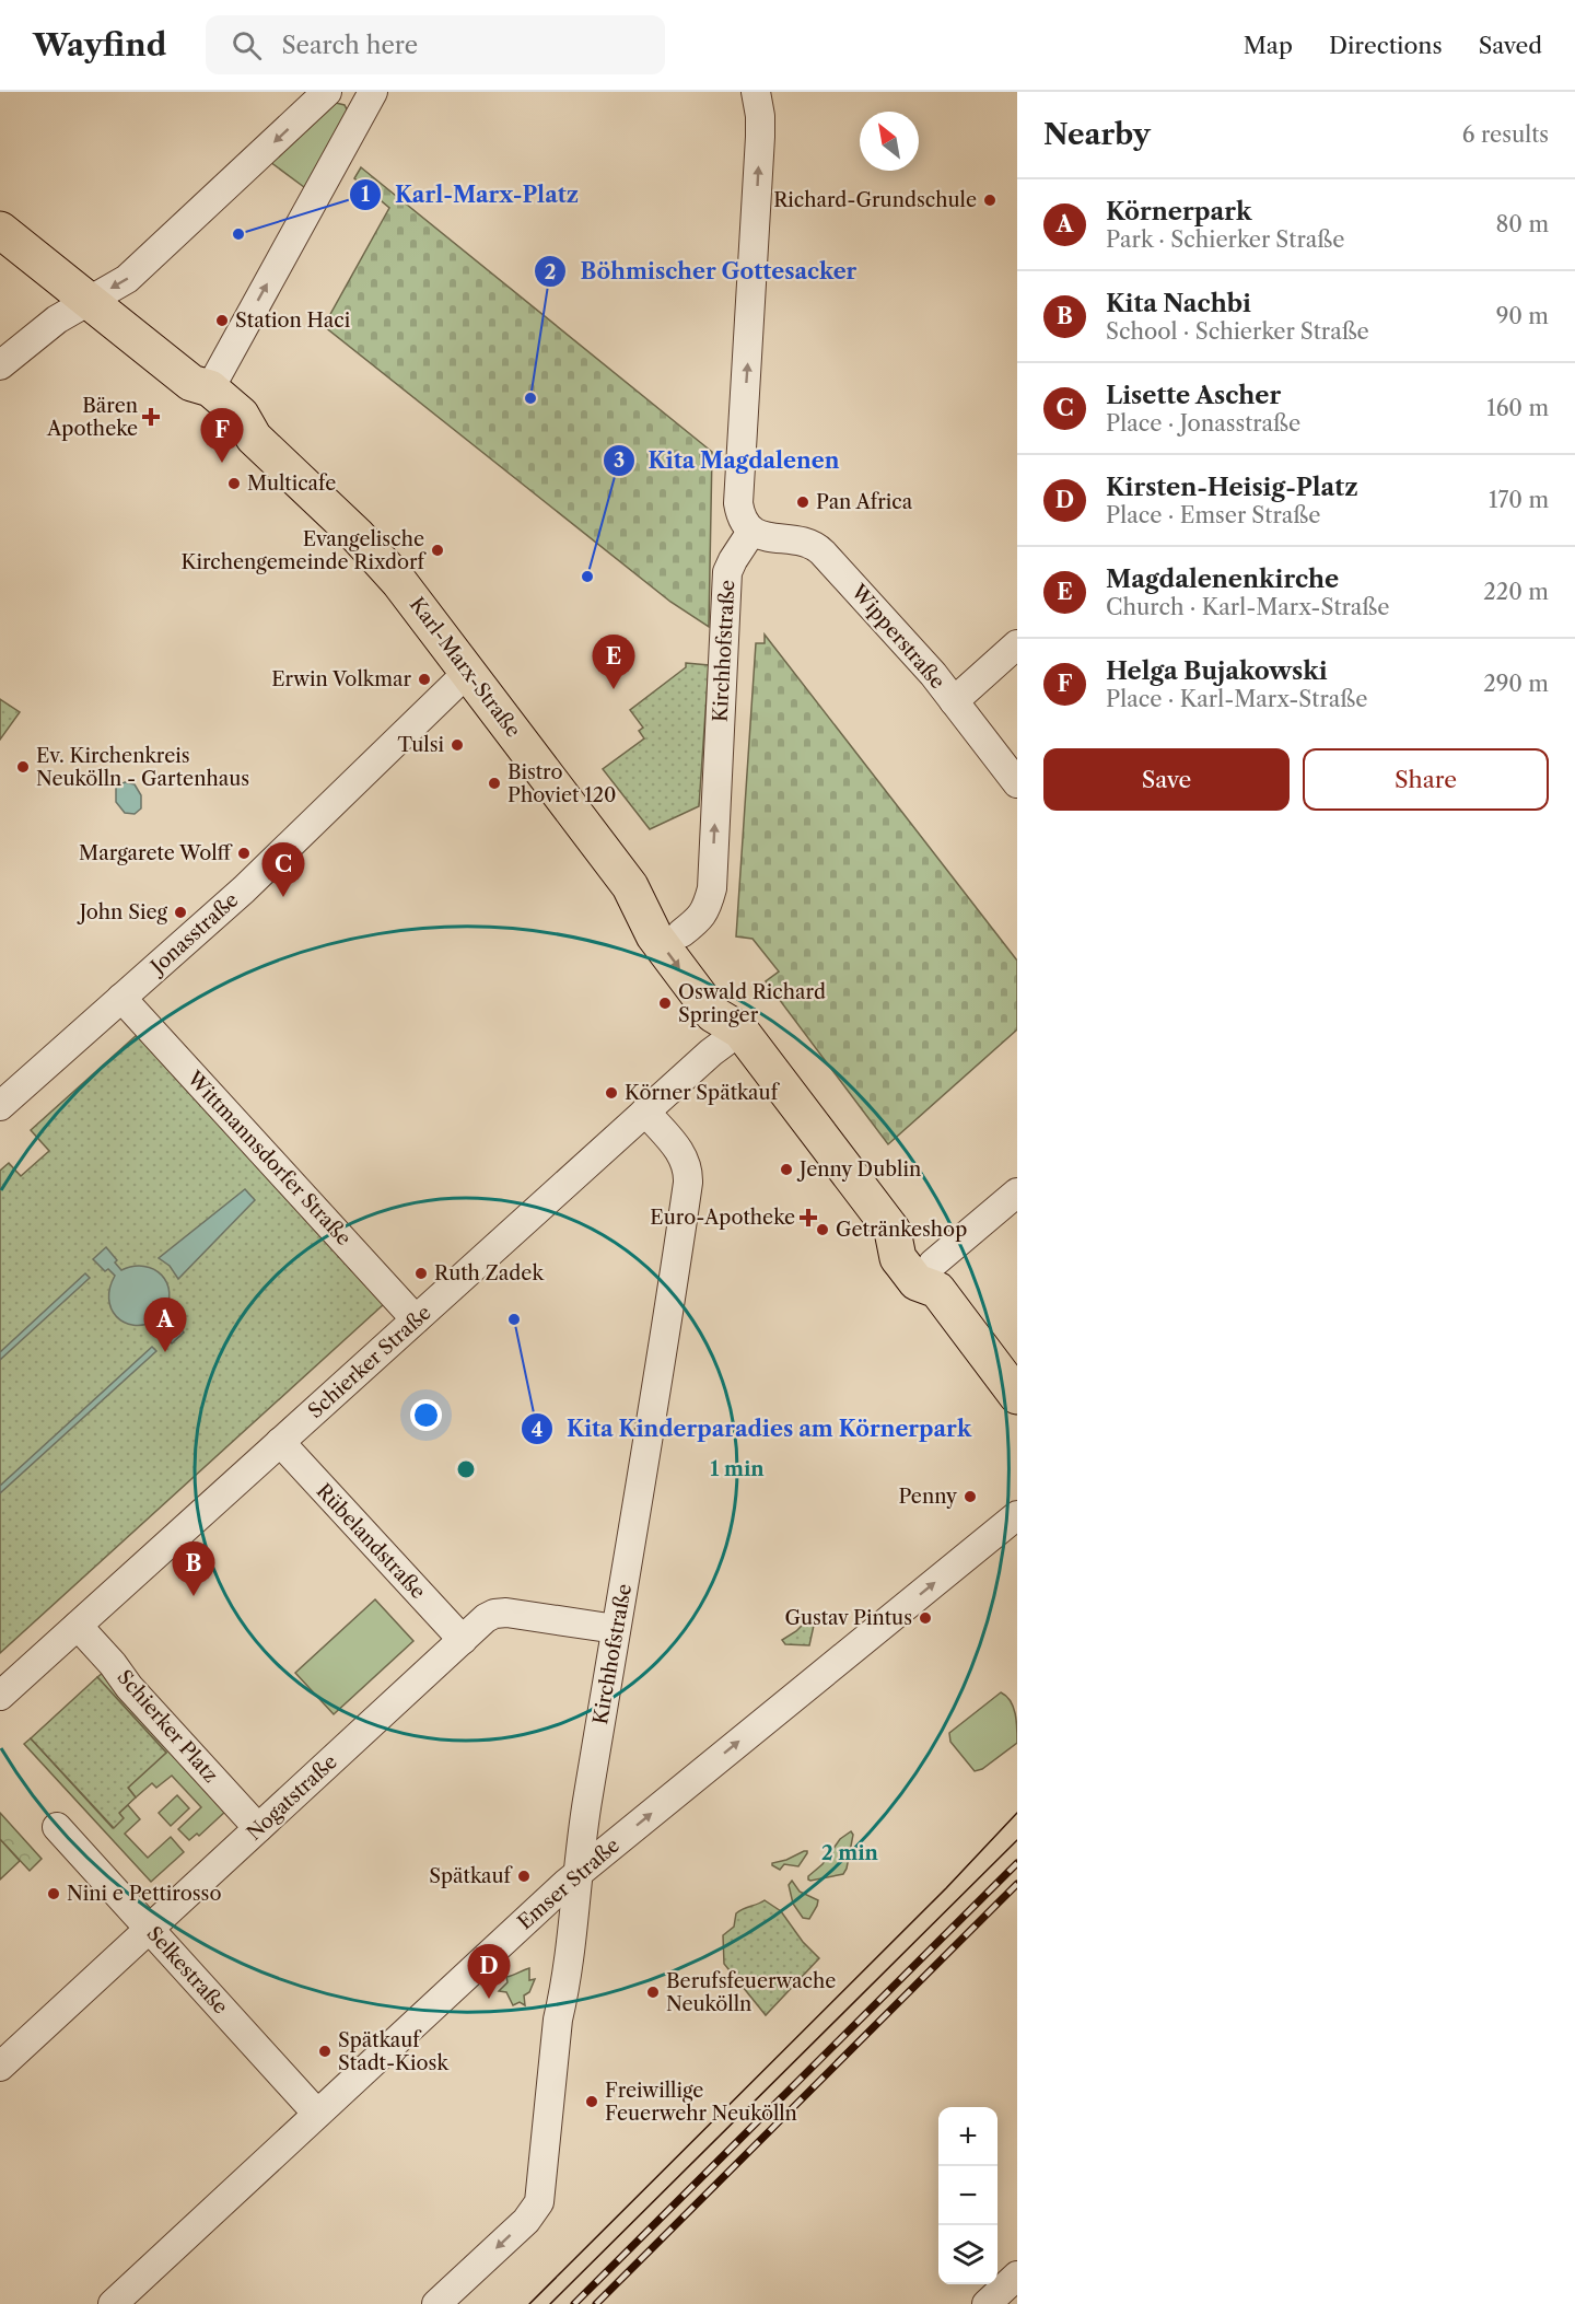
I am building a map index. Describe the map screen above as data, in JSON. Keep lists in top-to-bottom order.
{
  "streets": {
    "main road": ["Karl-Marx-Straße"],
    "street": [
      "Wipperstraße",
      "Kirchhofstraße",
      "Jonasstraße",
      "Wittmannsdorfer Straße",
      "Schierker Straße",
      "Rübelandstraße",
      "Schierker Platz",
      "Nogatstraße",
      "Emser Straße",
      "Selkestraße"
    ]
  },
  "crossings": [
    ["Wipperstraße", "Kirchhofstraße"],
    ["Kirchhofstraße", "Karl-Marx-Straße"],
    ["Kirchhofstraße", "Schierker Straße"],
    ["Kirchhofstraße", "Nogatstraße"],
    ["Kirchhofstraße", "Emser Straße"],
    ["Karl-Marx-Straße", "Jonasstraße"],
    ["Karl-Marx-Straße", "Schierker Straße"],
    ["Jonasstraße", "Wittmannsdorfer Straße"],
    ["Wittmannsdorfer Straße", "Schierker Straße"],
    ["Schierker Straße", "Rübelandstraße"],
    ["Schierker Straße", "Schierker Platz"],
    ["Rübelandstraße", "Nogatstraße"],
    ["Schierker Platz", "Nogatstraße"],
    ["Nogatstraße", "Selkestraße"],
    ["Emser Straße", "Selkestraße"]
  ],
  "one_way": ["Emser Straße"],
  "places": {
    "other": [
      "Richard-Grundschule",
      "Karl-Marx-Platz",
      "Station Haci",
      "Böhmischer Gottesacker",
      "Multicafe",
      "Pan Africa",
      "Evangelische Kirchengemeinde Rixdorf",
      "Kita Magdalenen",
      "Erwin Volkmar",
      "Tulsi",
      "Ev. Kirchenkreis Neukölln - Gartenhaus",
      "Bistro Phoviet 120",
      "Margarete Wolff",
      "John Sieg",
      "Oswald Richard Springer",
      "Körner Spätkauf",
      "Jenny Dublin",
      "Getränkeshop",
      "Ruth Zadek",
      "Kita Kinderparadies am Körnerpark",
      "Penny",
      "Gustav Pintus",
      "Spätkauf",
      "Nini e Pettirosso",
      "Berufsfeuerwache Neukölln",
      "Spätkauf Stadt-Kiosk",
      "Freiwillige Feuerwehr Neukölln"
    ],
    "health": ["Bären Apotheke", "Euro-Apotheke"]
  },
  "north": "top left",
  "page": {
    "header": "Wayfind",
    "search": "Search here",
    "nav": ["Map", "Directions", "Saved"],
    "heading": ["Nearby", "6 results"],
    "list": [
      {
        "mark": "A",
        "name": "Körnerpark",
        "note": "Park · Schierker Straße",
        "value": "80 m"
      },
      {
        "mark": "B",
        "name": "Kita Nachbi",
        "note": "School · Schierker Straße",
        "value": "90 m"
      },
      {
        "mark": "C",
        "name": "Lisette Ascher",
        "note": "Place · Jonasstraße",
        "value": "160 m"
      },
      {
        "mark": "D",
        "name": "Kirsten-Heisig-Platz",
        "note": "Place · Emser Straße",
        "value": "170 m"
      },
      {
        "mark": "E",
        "name": "Magdalenenkirche",
        "note": "Church · Karl-Marx-Straße",
        "value": "220 m"
      },
      {
        "mark": "F",
        "name": "Helga Bujakowski",
        "note": "Place · Karl-Marx-Straße",
        "value": "290 m"
      }
    ],
    "pins": [
      "F",
      "E",
      "C",
      "A",
      "B",
      "D"
    ],
    "buttons": ["Save", "Share"],
    "map_buttons": ["+", "−"]
  },
  "rings": ["1 min", "2 min"]
}
